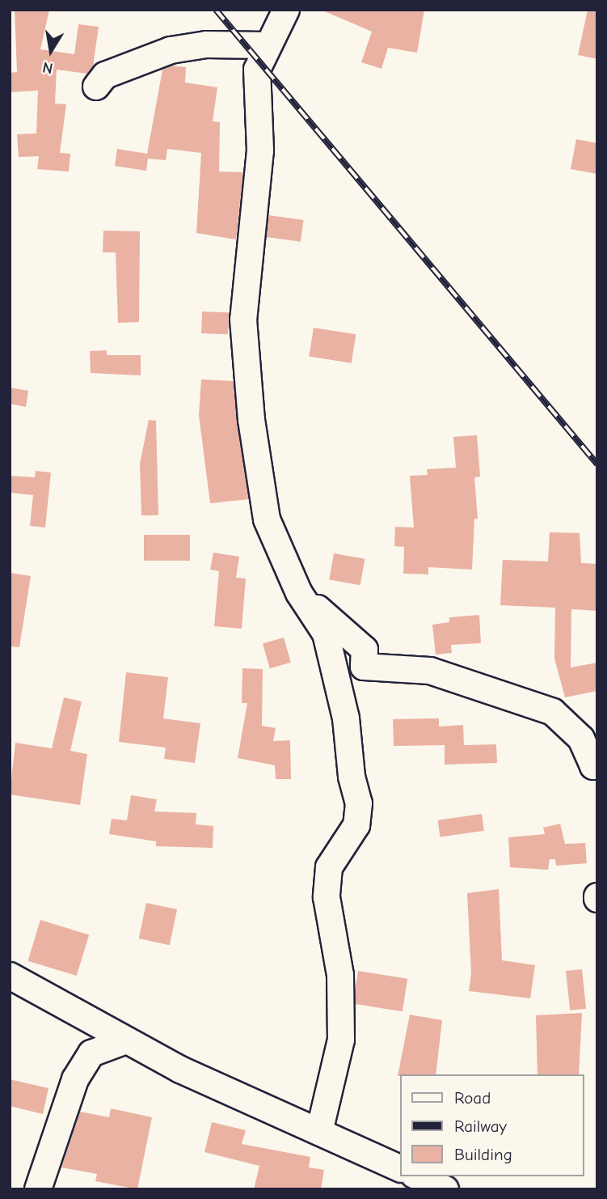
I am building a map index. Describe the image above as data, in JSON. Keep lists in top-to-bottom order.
{
  "legend": ["Road", "Railway", "Building"],
  "north": "bottom"
}
